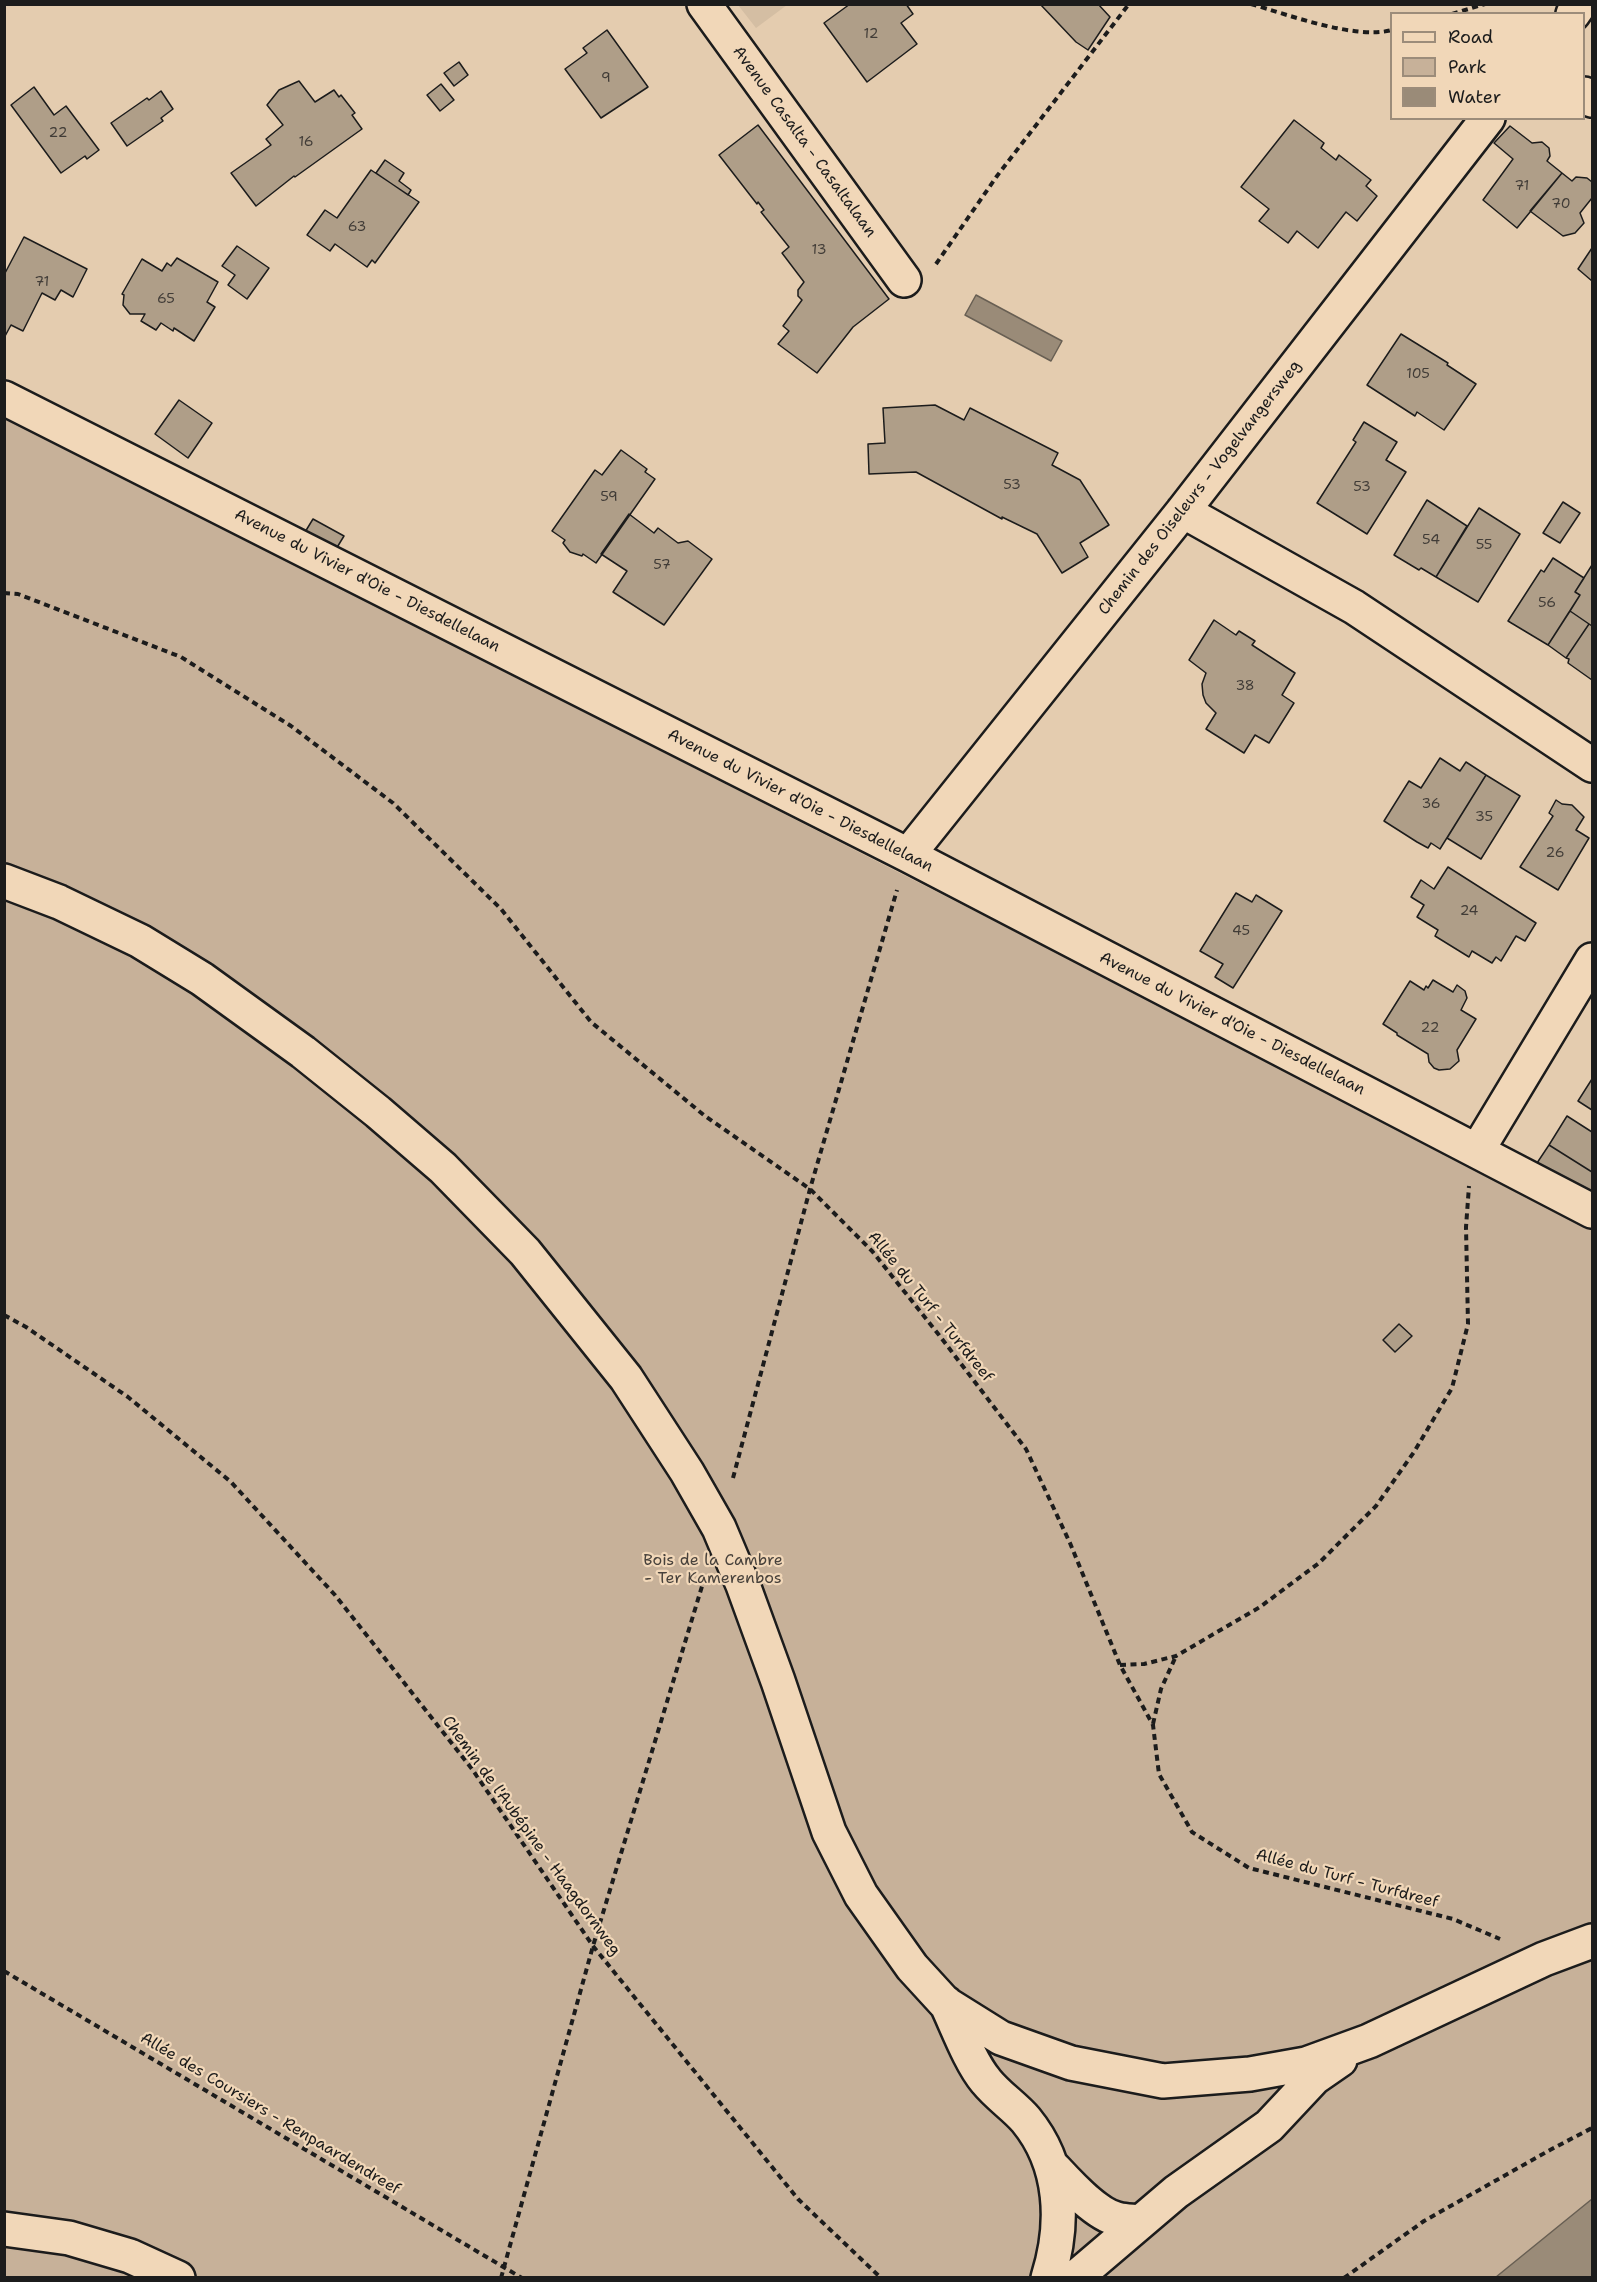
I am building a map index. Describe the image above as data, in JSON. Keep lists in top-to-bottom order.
{
  "streets": {
    "street": ["Avenue Casalta - Casaltalaan", "Chemin des Oiseleurs - Vogelvangersweg", "Avenue du Vivier d'Oie - Diesdellelaan"],
    "path": ["Allée du Turf - Turfdreef", "Chemin de l'Aubépine - Haagdornweg", "Allée des Coursiers - Renpaardendreef"]
  },
  "crossings": [
    ["Chemin des Oiseleurs - Vogelvangersweg", "Avenue du Vivier d'Oie - Diesdellelaan"]
  ],
  "parks": ["Bois de la Cambre - Ter Kamerenbos"],
  "house_numbers": [
    "12",
    "9",
    "22",
    "16",
    "71",
    "70",
    "63",
    "13",
    "71",
    "65",
    "105",
    "53",
    "53",
    "59",
    "54",
    "55",
    "57",
    "56",
    "38",
    "36",
    "35",
    "26",
    "24",
    "45",
    "22"
  ],
  "legend": ["Road", "Park", "Water"]
}
